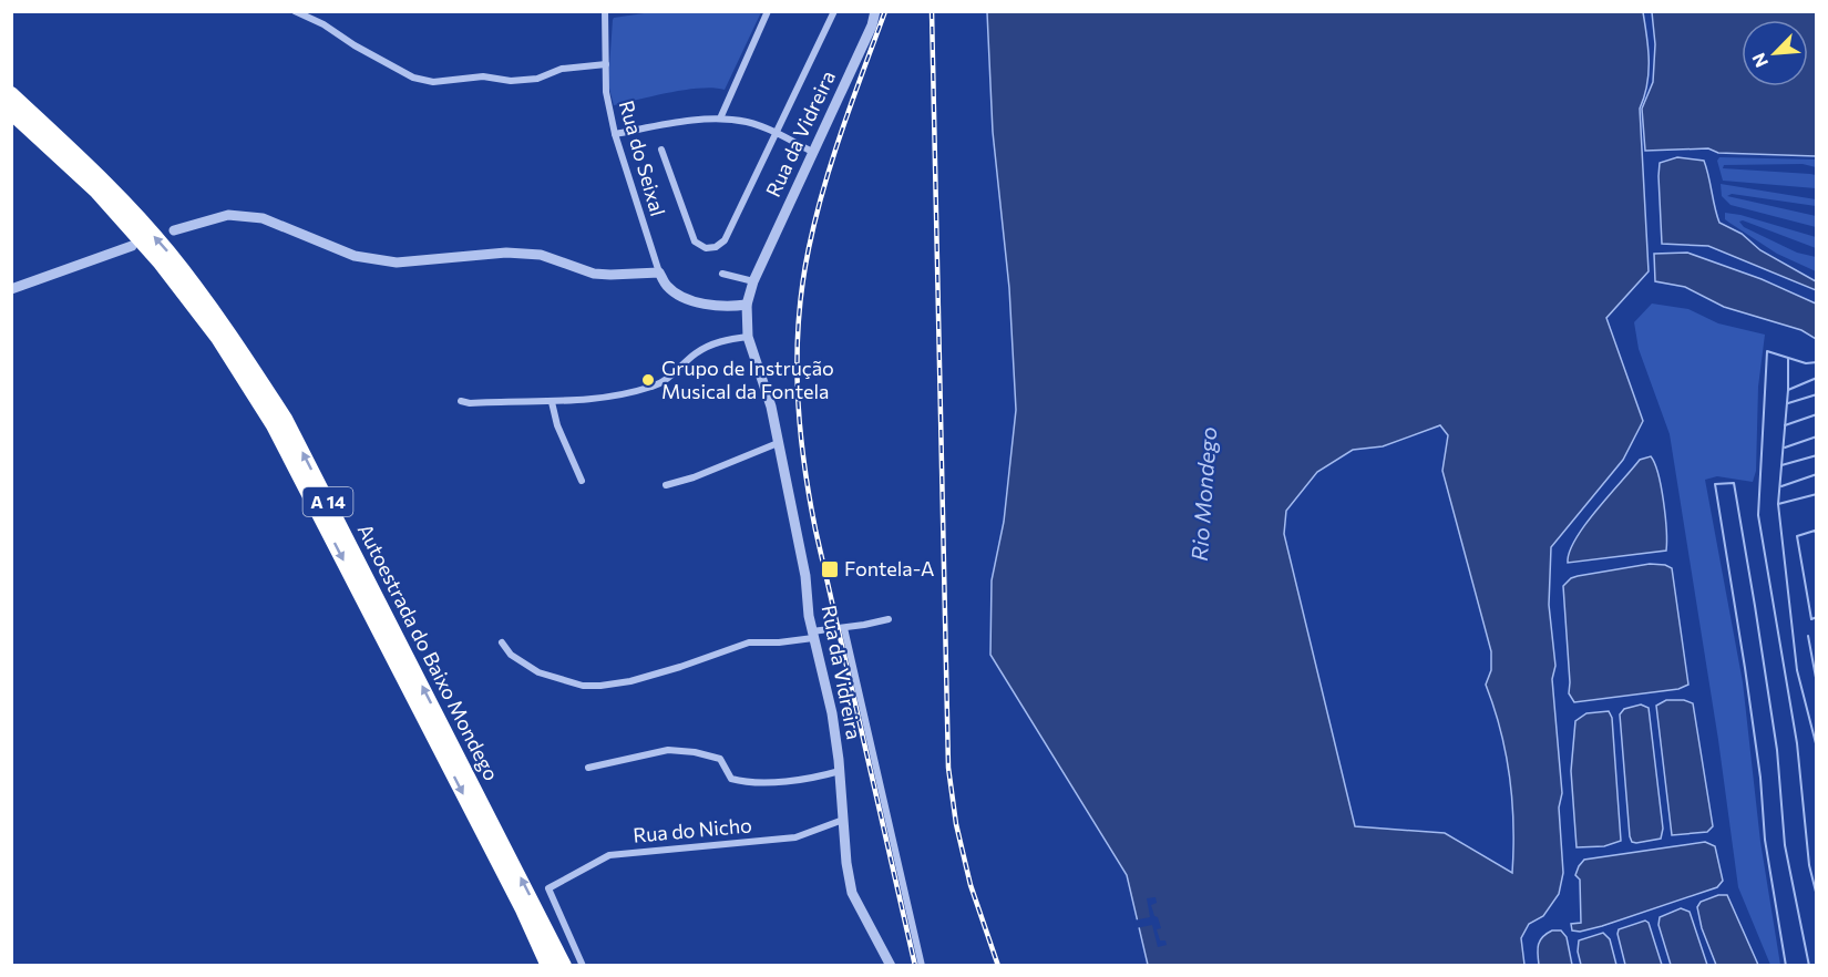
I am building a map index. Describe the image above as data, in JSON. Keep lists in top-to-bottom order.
{
  "streets": {
    "highway": ["A 14", "Autoestrada do Baixo Mondego"],
    "street": ["Rua da Vidreira", "Rua do Seixal", "Rua do Nicho"]
  },
  "crossings": [
    ["Rua da Vidreira", "Rua do Nicho"]
  ],
  "water": ["Rio Mondego"],
  "places": {
    "other": ["Grupo de Instrução Musical da Fontela"],
    "transit": ["Fontela-A"]
  },
  "north": "bottom left"
}
